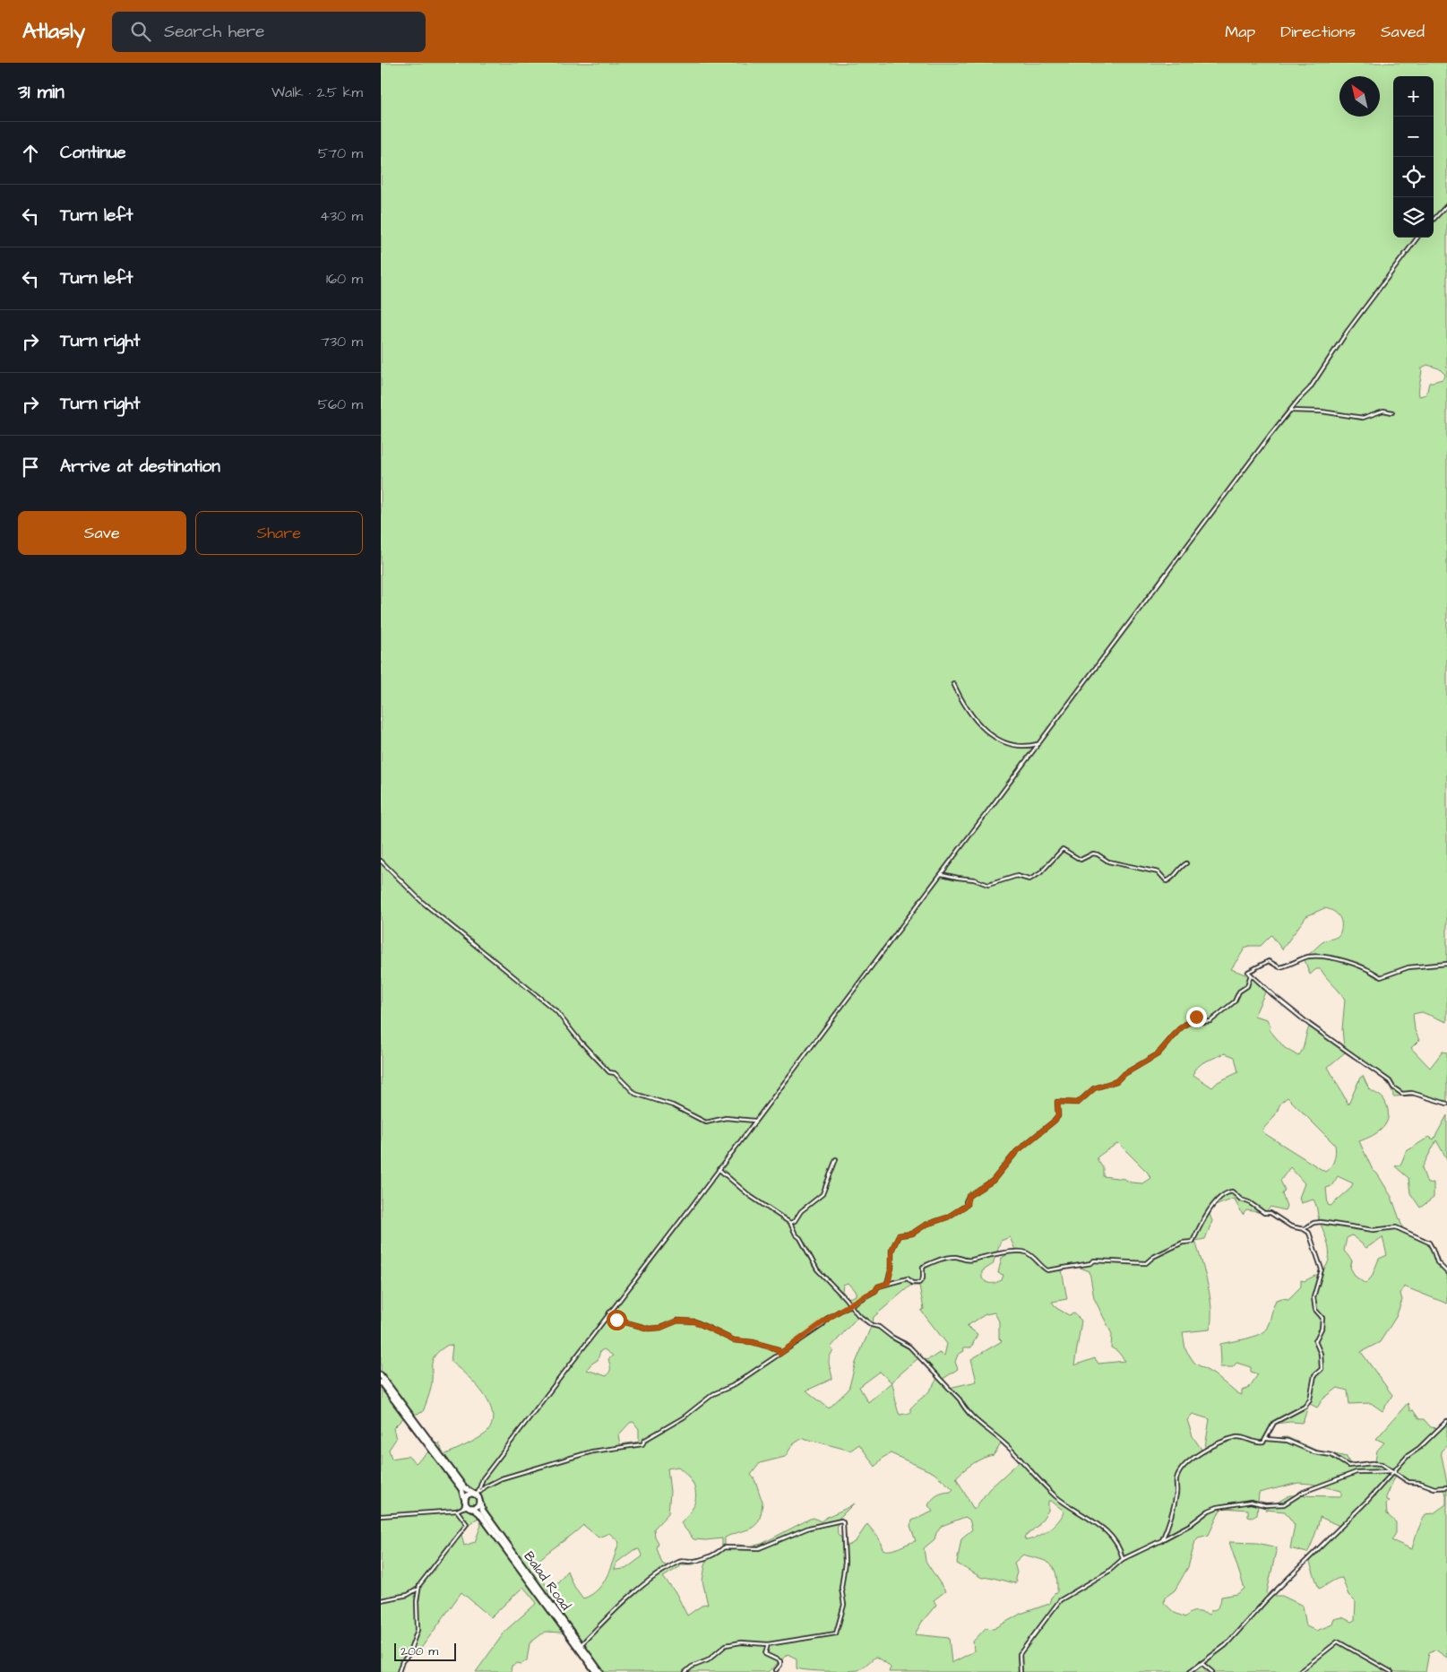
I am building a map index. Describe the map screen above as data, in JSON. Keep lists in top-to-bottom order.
{
  "streets": {
    "highway": ["Balad Road"]
  },
  "scale_bar": "200 m",
  "north": "top left",
  "page": {
    "header": "Atlasly",
    "search": "Search here",
    "nav": ["Map", "Directions", "Saved"],
    "heading": ["31 min", "Walk · 2.5 km"],
    "map_buttons": ["+", "−"],
    "list": [
      ["Continue", "570 m"],
      ["Turn left", "430 m"],
      ["Turn left", "160 m"],
      ["Turn right", "730 m"],
      ["Turn right", "560 m"],
      "Arrive at destination"
    ],
    "buttons": ["Save", "Share"],
    "scale": "200 m"
  }
}
